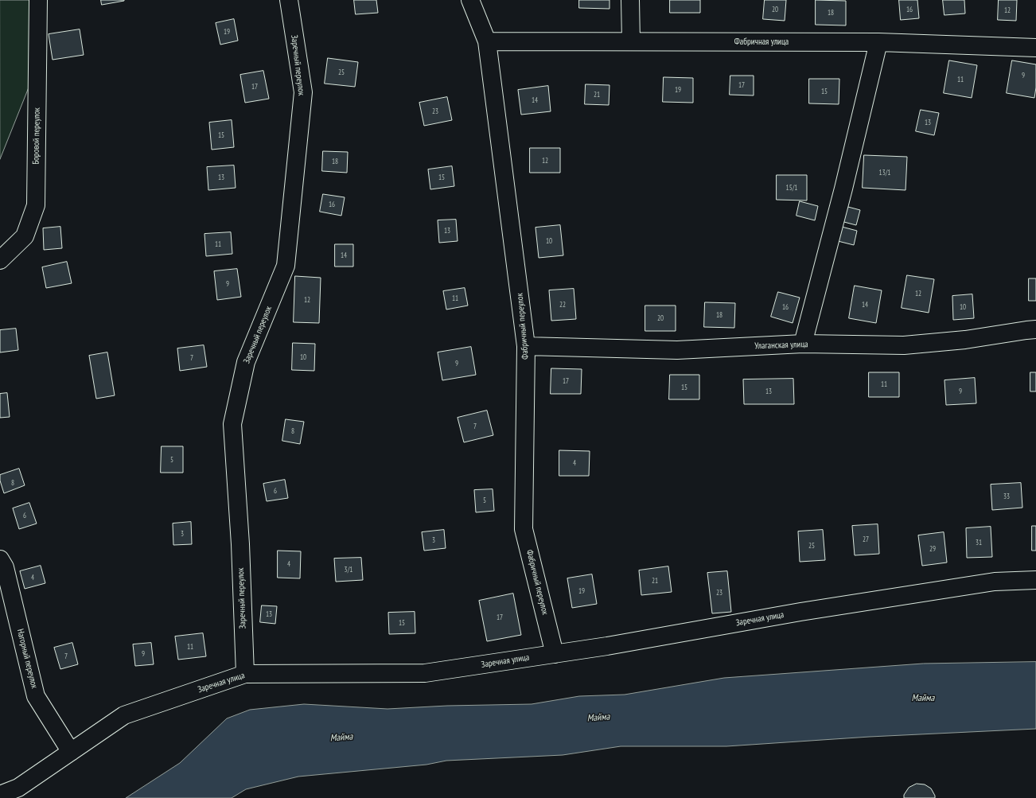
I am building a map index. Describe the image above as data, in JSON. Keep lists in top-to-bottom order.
{
  "streets": {
    "street": [
      "Фабричная улица",
      "Заречный переулок",
      "Боровой переулок",
      "Фабричный переулок",
      "Улаганская улица",
      "Заречная улица",
      "Нагорный переулок"
    ]
  },
  "crossings": [
    ["Фабричная улица", "Фабричный переулок"],
    ["Заречный переулок", "Заречная улица"],
    ["Фабричный переулок", "Улаганская улица"],
    ["Фабричный переулок", "Заречная улица"],
    ["Заречная улица", "Нагорный переулок"]
  ],
  "water": ["Майма"],
  "house_numbers": [
    "20",
    "16",
    "12",
    "18",
    "19",
    "25",
    "9",
    "11",
    "17",
    "17",
    "19",
    "15",
    "21",
    "14",
    "23",
    "13",
    "15",
    "12",
    "18",
    "13/1",
    "13",
    "15",
    "15/1",
    "16",
    "13",
    "10",
    "11",
    "14",
    "9",
    "12",
    "11",
    "12",
    "22",
    "14",
    "16",
    "10",
    "18",
    "20",
    "10",
    "7",
    "9",
    "17",
    "11",
    "15",
    "13",
    "9",
    "7",
    "8",
    "5",
    "4",
    "8",
    "6",
    "33",
    "5",
    "6",
    "3",
    "27",
    "3",
    "31",
    "25",
    "29",
    "4",
    "3/1",
    "4",
    "21",
    "19",
    "23",
    "13",
    "17",
    "15",
    "11",
    "9",
    "7"
  ]
}
